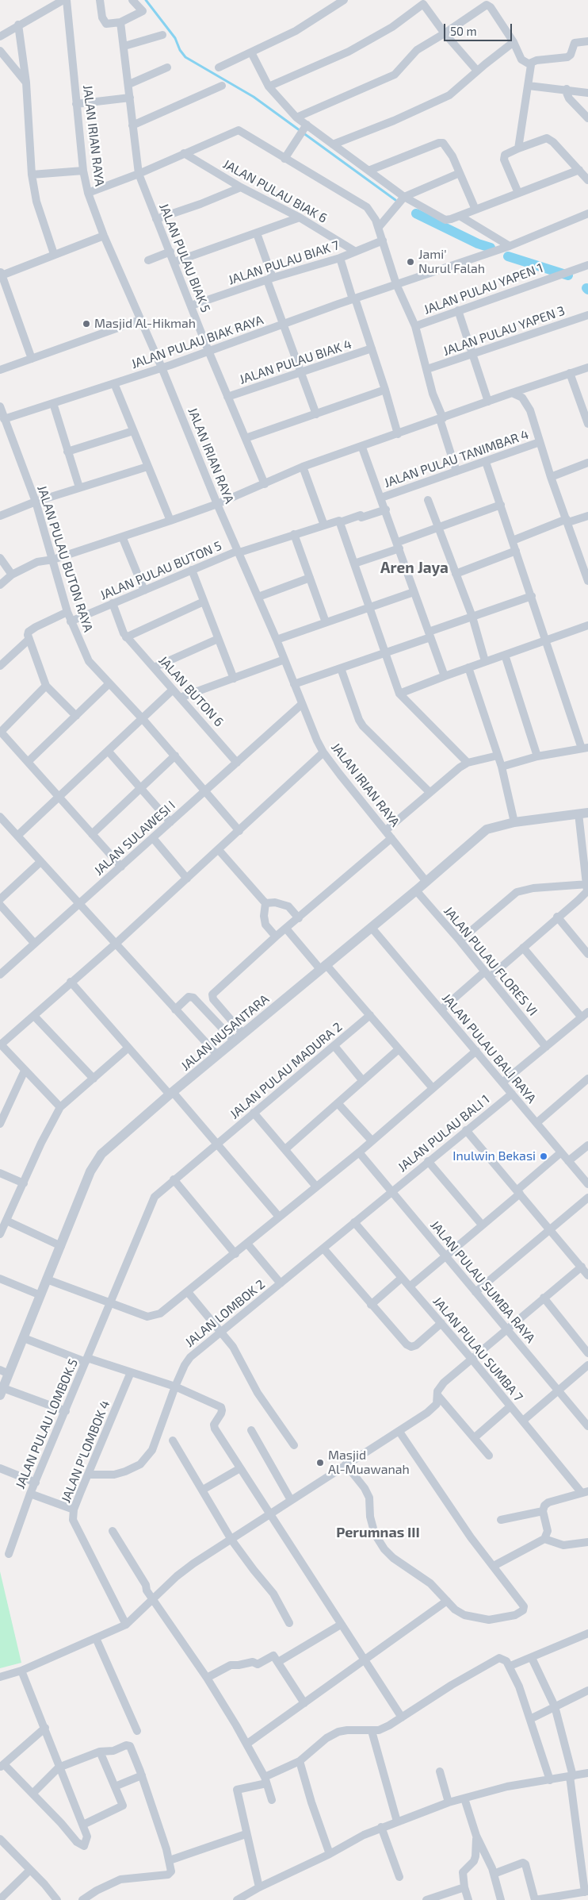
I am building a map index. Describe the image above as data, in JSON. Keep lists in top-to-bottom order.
{
  "streets": {
    "street": [
      "JALAN IRIAN RAYA",
      "JALAN PULAU BIAK 6",
      "JALAN PULAU BIAK 5",
      "JALAN PULAU BIAK 7",
      "JALAN PULAU YAPEN 1",
      "JALAN PULAU YAPEN 3",
      "JALAN PULAU BIAK RAYA",
      "JALAN PULAU BIAK 4",
      "JALAN PULAU TANIMBAR 4",
      "JALAN PULAU BUTON RAYA",
      "JALAN PULAU BUTON 5",
      "JALAN BUTON 6",
      "JALAN SULAWESI I",
      "JALAN PULAU FLORES VI",
      "JALAN NUSANTARA",
      "JALAN PULAU BALI RAYA",
      "JALAN PULAU MADURA 2",
      "JALAN PULAU BALI 1",
      "JALAN PULAU SUMBA RAYA",
      "JALAN LOMBOK 2",
      "JALAN PULAU SUMBA 7",
      "JALAN PULAU LOMBOK.5",
      "JALAN P'LOMBOK 4"
    ]
  },
  "crossings": [
    ["JALAN IRIAN RAYA", "JALAN PULAU BIAK RAYA"],
    ["JALAN IRIAN RAYA", "JALAN PULAU BUTON 5"],
    ["JALAN IRIAN RAYA", "JALAN SULAWESI I"],
    ["JALAN IRIAN RAYA", "JALAN NUSANTARA"],
    ["JALAN PULAU BIAK 6", "JALAN PULAU BIAK 7"],
    ["JALAN PULAU BIAK 5", "JALAN PULAU BIAK 7"],
    ["JALAN PULAU BIAK 5", "JALAN PULAU BIAK RAYA"],
    ["JALAN PULAU BIAK 5", "JALAN PULAU BIAK 4"],
    ["JALAN PULAU BIAK RAYA", "JALAN PULAU BUTON RAYA"],
    ["JALAN PULAU BUTON RAYA", "JALAN PULAU BUTON 5"],
    ["JALAN PULAU BUTON RAYA", "JALAN SULAWESI I"],
    ["JALAN PULAU BUTON 5", "JALAN BUTON 6"],
    ["JALAN BUTON 6", "JALAN SULAWESI I"],
    ["JALAN PULAU FLORES VI", "JALAN NUSANTARA"],
    ["JALAN NUSANTARA", "JALAN PULAU BALI RAYA"],
    ["JALAN PULAU BALI RAYA", "JALAN PULAU BALI 1"],
    ["JALAN PULAU MADURA 2", "JALAN PULAU LOMBOK.5"],
    ["JALAN PULAU BALI 1", "JALAN PULAU SUMBA RAYA"],
    ["JALAN PULAU BALI 1", "JALAN LOMBOK 2"],
    ["JALAN PULAU BALI 1", "JALAN PULAU SUMBA 7"],
    ["JALAN LOMBOK 2", "JALAN P'LOMBOK 4"]
  ],
  "districts": ["Aren Jaya", "Perumnas III"],
  "places": [
    "Jami' Nurul Falah",
    "Masjid Al-Hikmah",
    "Inulwin Bekasi",
    "Masjid Al-Muawanah"
  ],
  "scale_bar": "50 m"
}
